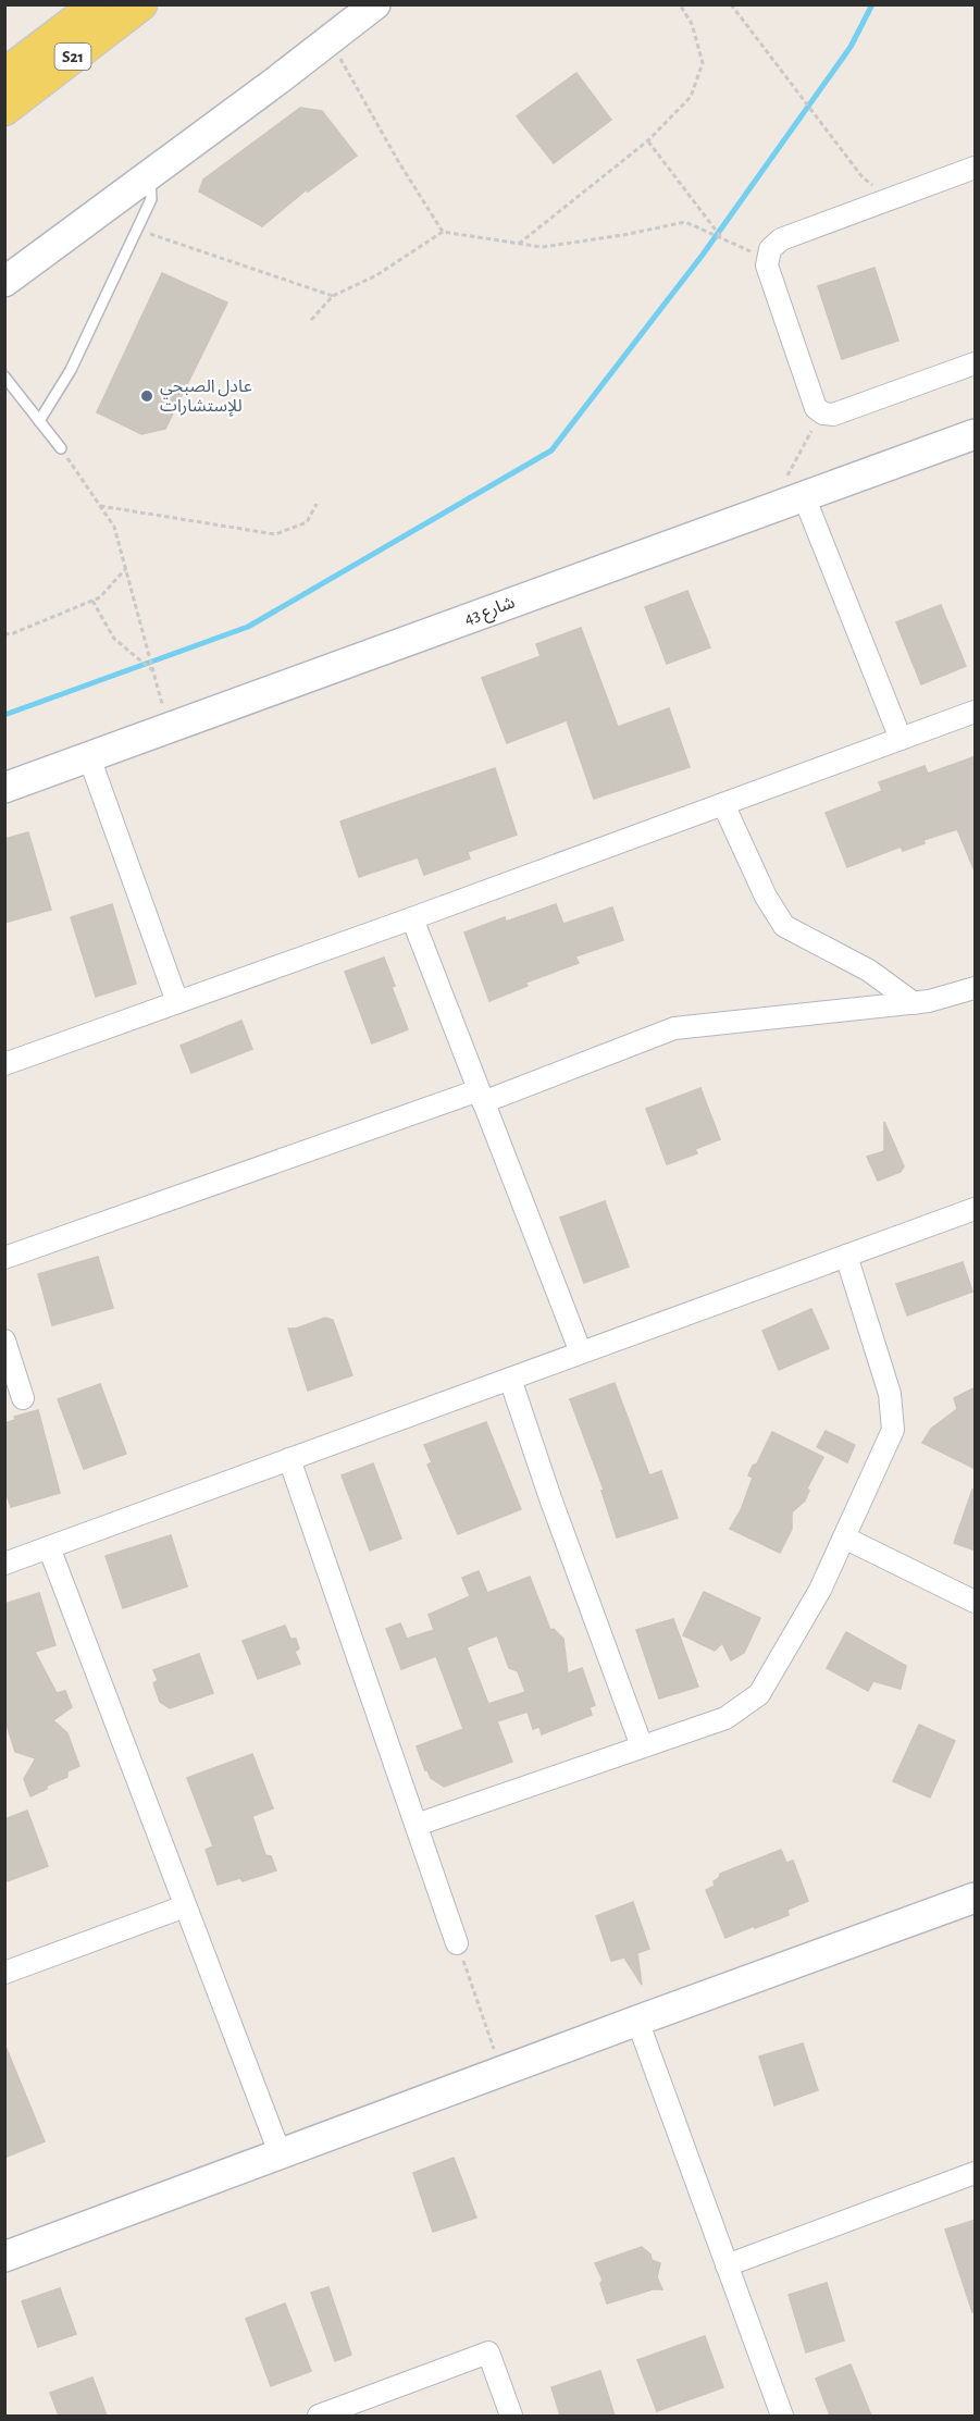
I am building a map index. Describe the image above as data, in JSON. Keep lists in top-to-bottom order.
{
  "streets": {
    "main road": ["S21"],
    "street": ["شارع 43"]
  },
  "places": ["عادل الصبحي للإستشارات"]
}
